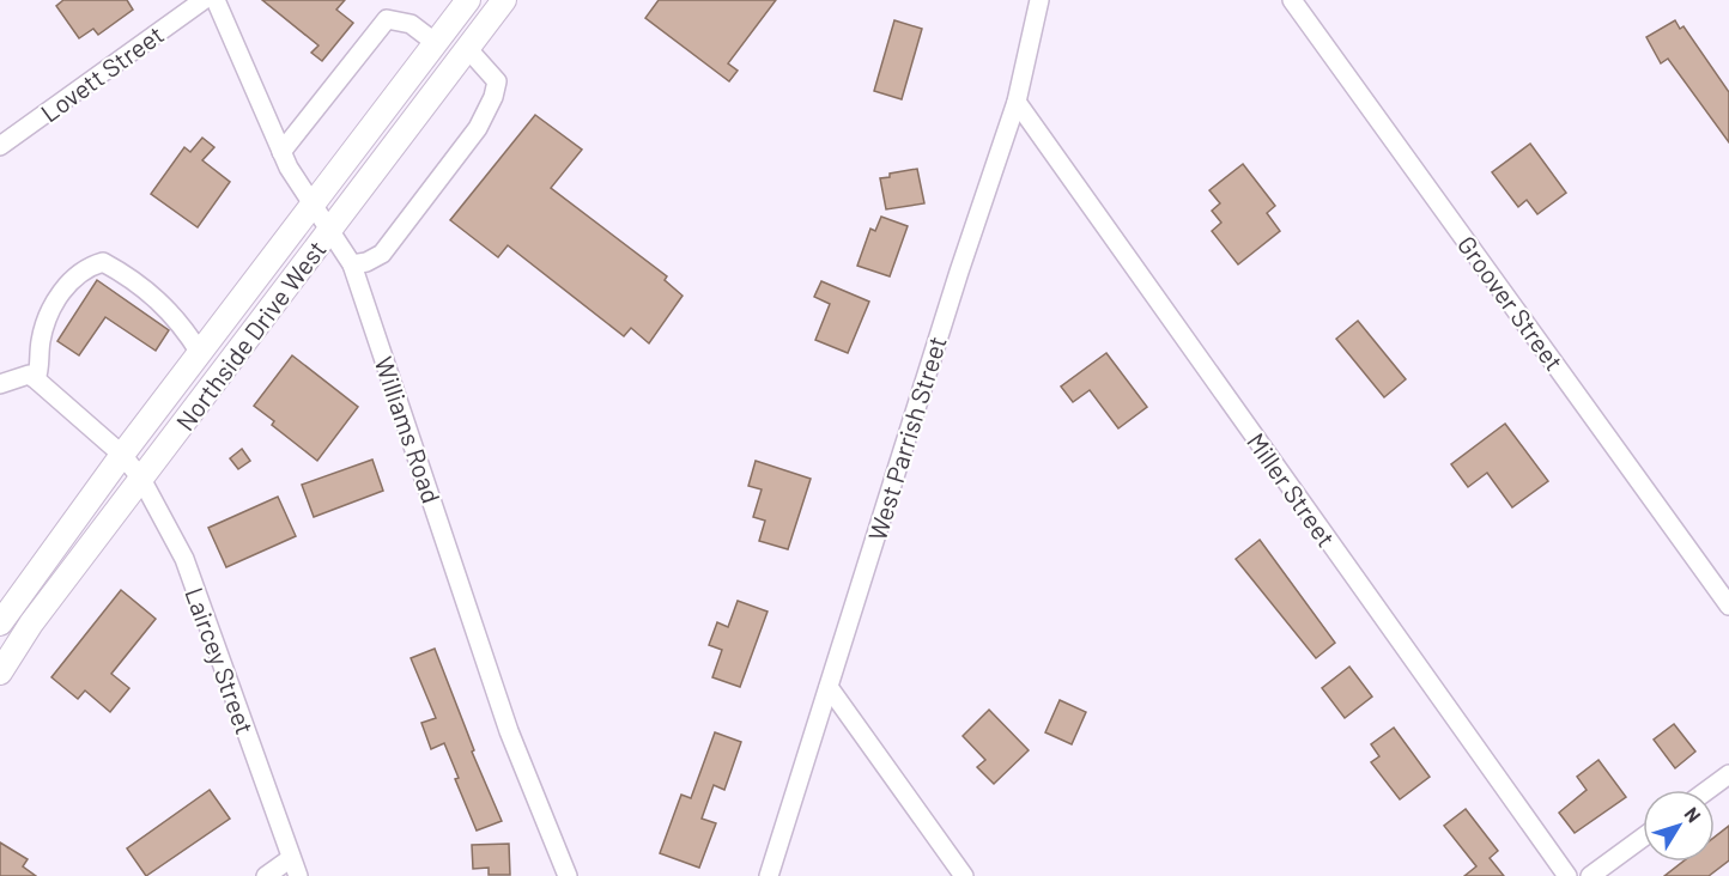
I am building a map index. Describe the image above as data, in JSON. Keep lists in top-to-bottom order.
{
  "streets": {
    "main road": ["Northside Drive West"],
    "street": [
      "Lovett Street",
      "Groover Street",
      "Williams Road",
      "West Parrish Street",
      "Miller Street",
      "Laircey Street"
    ]
  },
  "crossings": [
    ["Northside Drive West", "Williams Road"],
    ["Northside Drive West", "Laircey Street"],
    ["West Parrish Street", "Miller Street"]
  ],
  "north": "top right"
}
